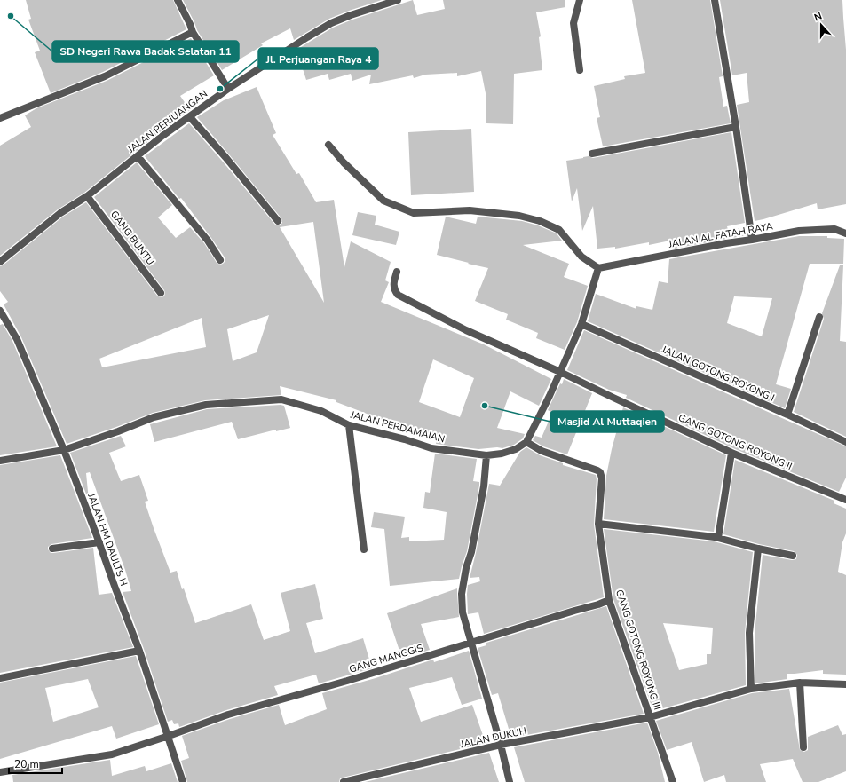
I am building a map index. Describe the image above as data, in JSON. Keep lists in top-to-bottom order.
{
  "streets": {
    "street": [
      "JALAN PERJUANGAN",
      "JALAN AL FATAH RAYA",
      "GANG BUNTU",
      "JALAN GOTONG ROYONG I",
      "JALAN PERDAMAIAN",
      "GANG GOTONG ROYONG II",
      "JALAN HM DAULTS H",
      "GANG GOTONG ROYONG III",
      "GANG MANGGIS",
      "JALAN DUKUH"
    ]
  },
  "crossings": [
    ["JALAN PERJUANGAN", "GANG BUNTU"],
    ["JALAN PERDAMAIAN", "JALAN HM DAULTS H"],
    ["JALAN PERDAMAIAN", "GANG GOTONG ROYONG III"],
    ["JALAN HM DAULTS H", "GANG MANGGIS"],
    ["GANG GOTONG ROYONG III", "GANG MANGGIS"],
    ["GANG GOTONG ROYONG III", "JALAN DUKUH"]
  ],
  "places": ["SD Negeri Rawa Badak Selatan 11", "Jl. Perjuangan Raya 4", "Masjid Al Muttaqien"],
  "scale_bar": "20 m",
  "north": "top"
}
